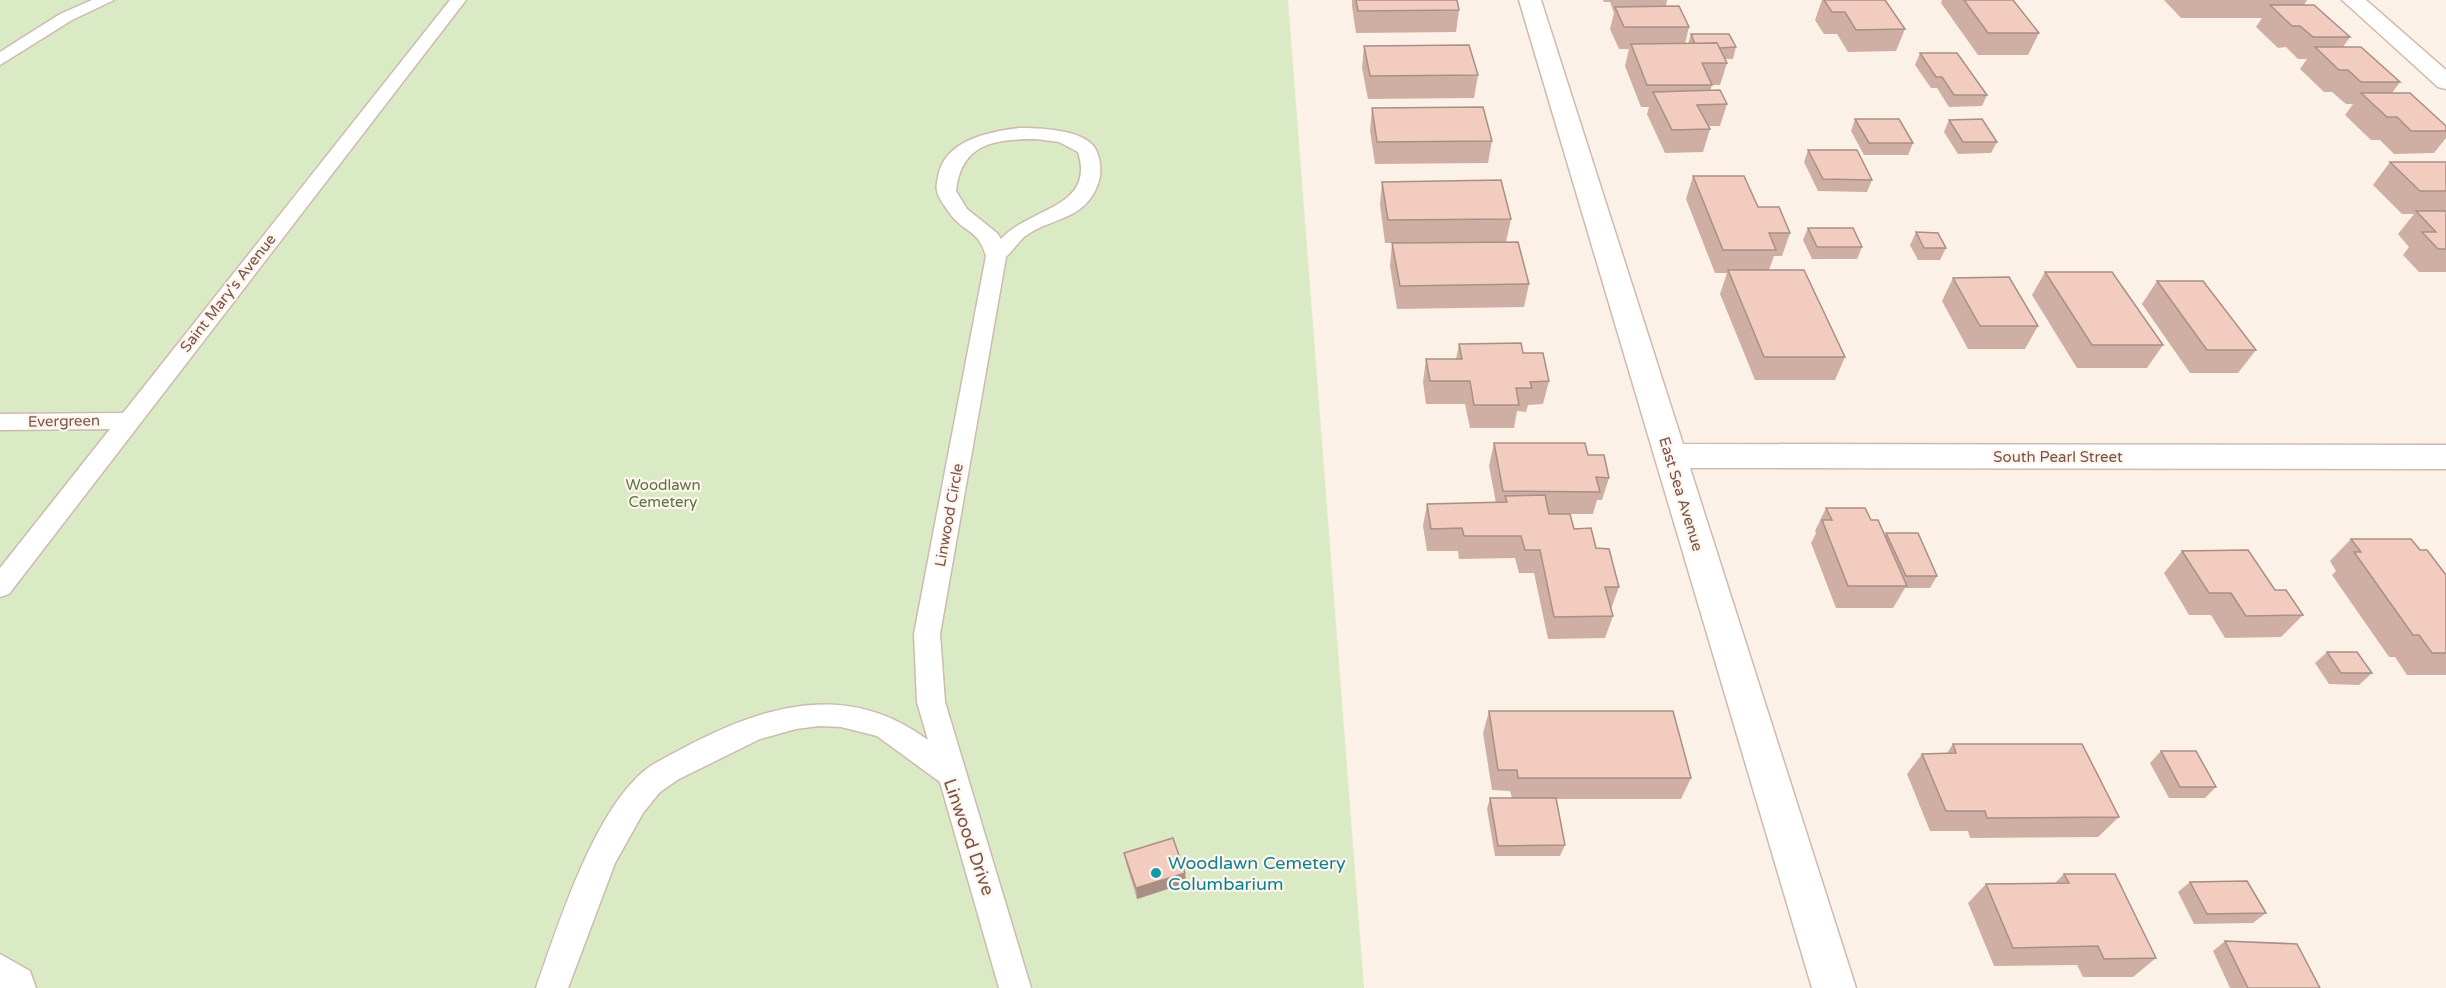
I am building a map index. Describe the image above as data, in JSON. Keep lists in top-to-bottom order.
{
  "streets": {
    "street": ["South Pearl Street", "East Sea Avenue"],
    "lane": [
      "Saint Mary's Avenue",
      "Evergreen",
      "Linwood Circle",
      "Linwood Drive"
    ]
  },
  "crossings": [
    ["Saint Mary's Avenue", "Evergreen"],
    ["South Pearl Street", "East Sea Avenue"],
    ["Linwood Circle", "Linwood Drive"]
  ],
  "parks": ["Woodlawn Cemetery"],
  "places": ["Woodlawn Cemetery Columbarium"]
}
